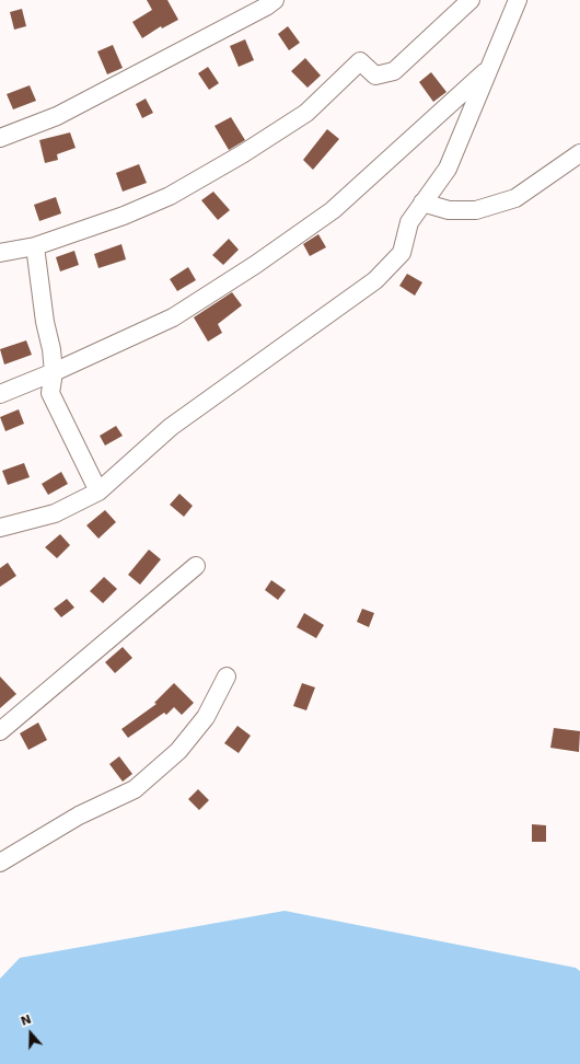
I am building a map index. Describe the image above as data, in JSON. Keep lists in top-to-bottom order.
{
  "north": "top"
}
